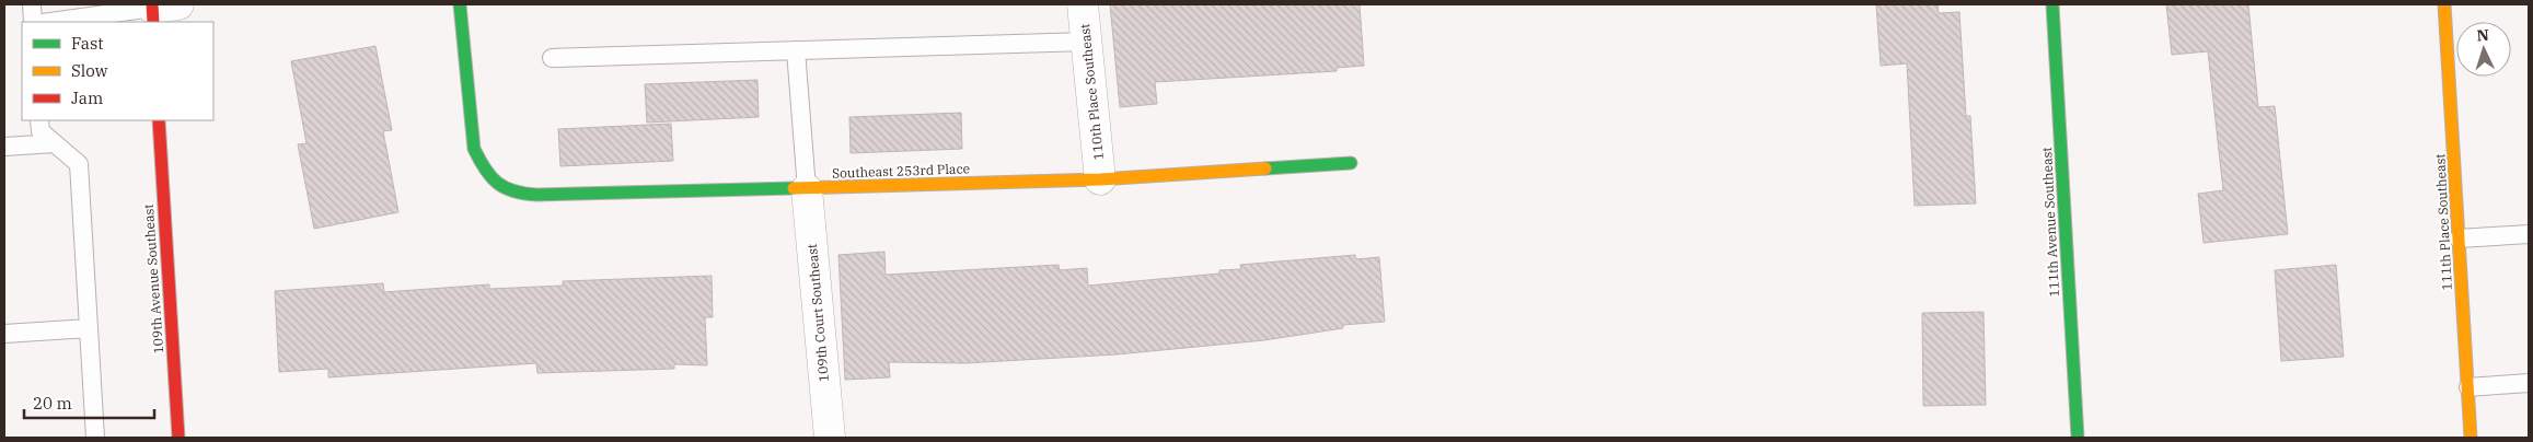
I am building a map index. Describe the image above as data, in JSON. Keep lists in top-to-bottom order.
{
  "streets": {
    "street": [
      "110th Place Southeast",
      "Southeast 253rd Place",
      "111th Avenue Southeast",
      "111th Place Southeast",
      "109th Avenue Southeast",
      "109th Court Southeast"
    ]
  },
  "crossings": [
    ["110th Place Southeast", "Southeast 253rd Place"],
    ["Southeast 253rd Place", "109th Court Southeast"]
  ],
  "legend": ["Fast", "Slow", "Jam"],
  "scale_bar": "20 m",
  "north": "top"
}
